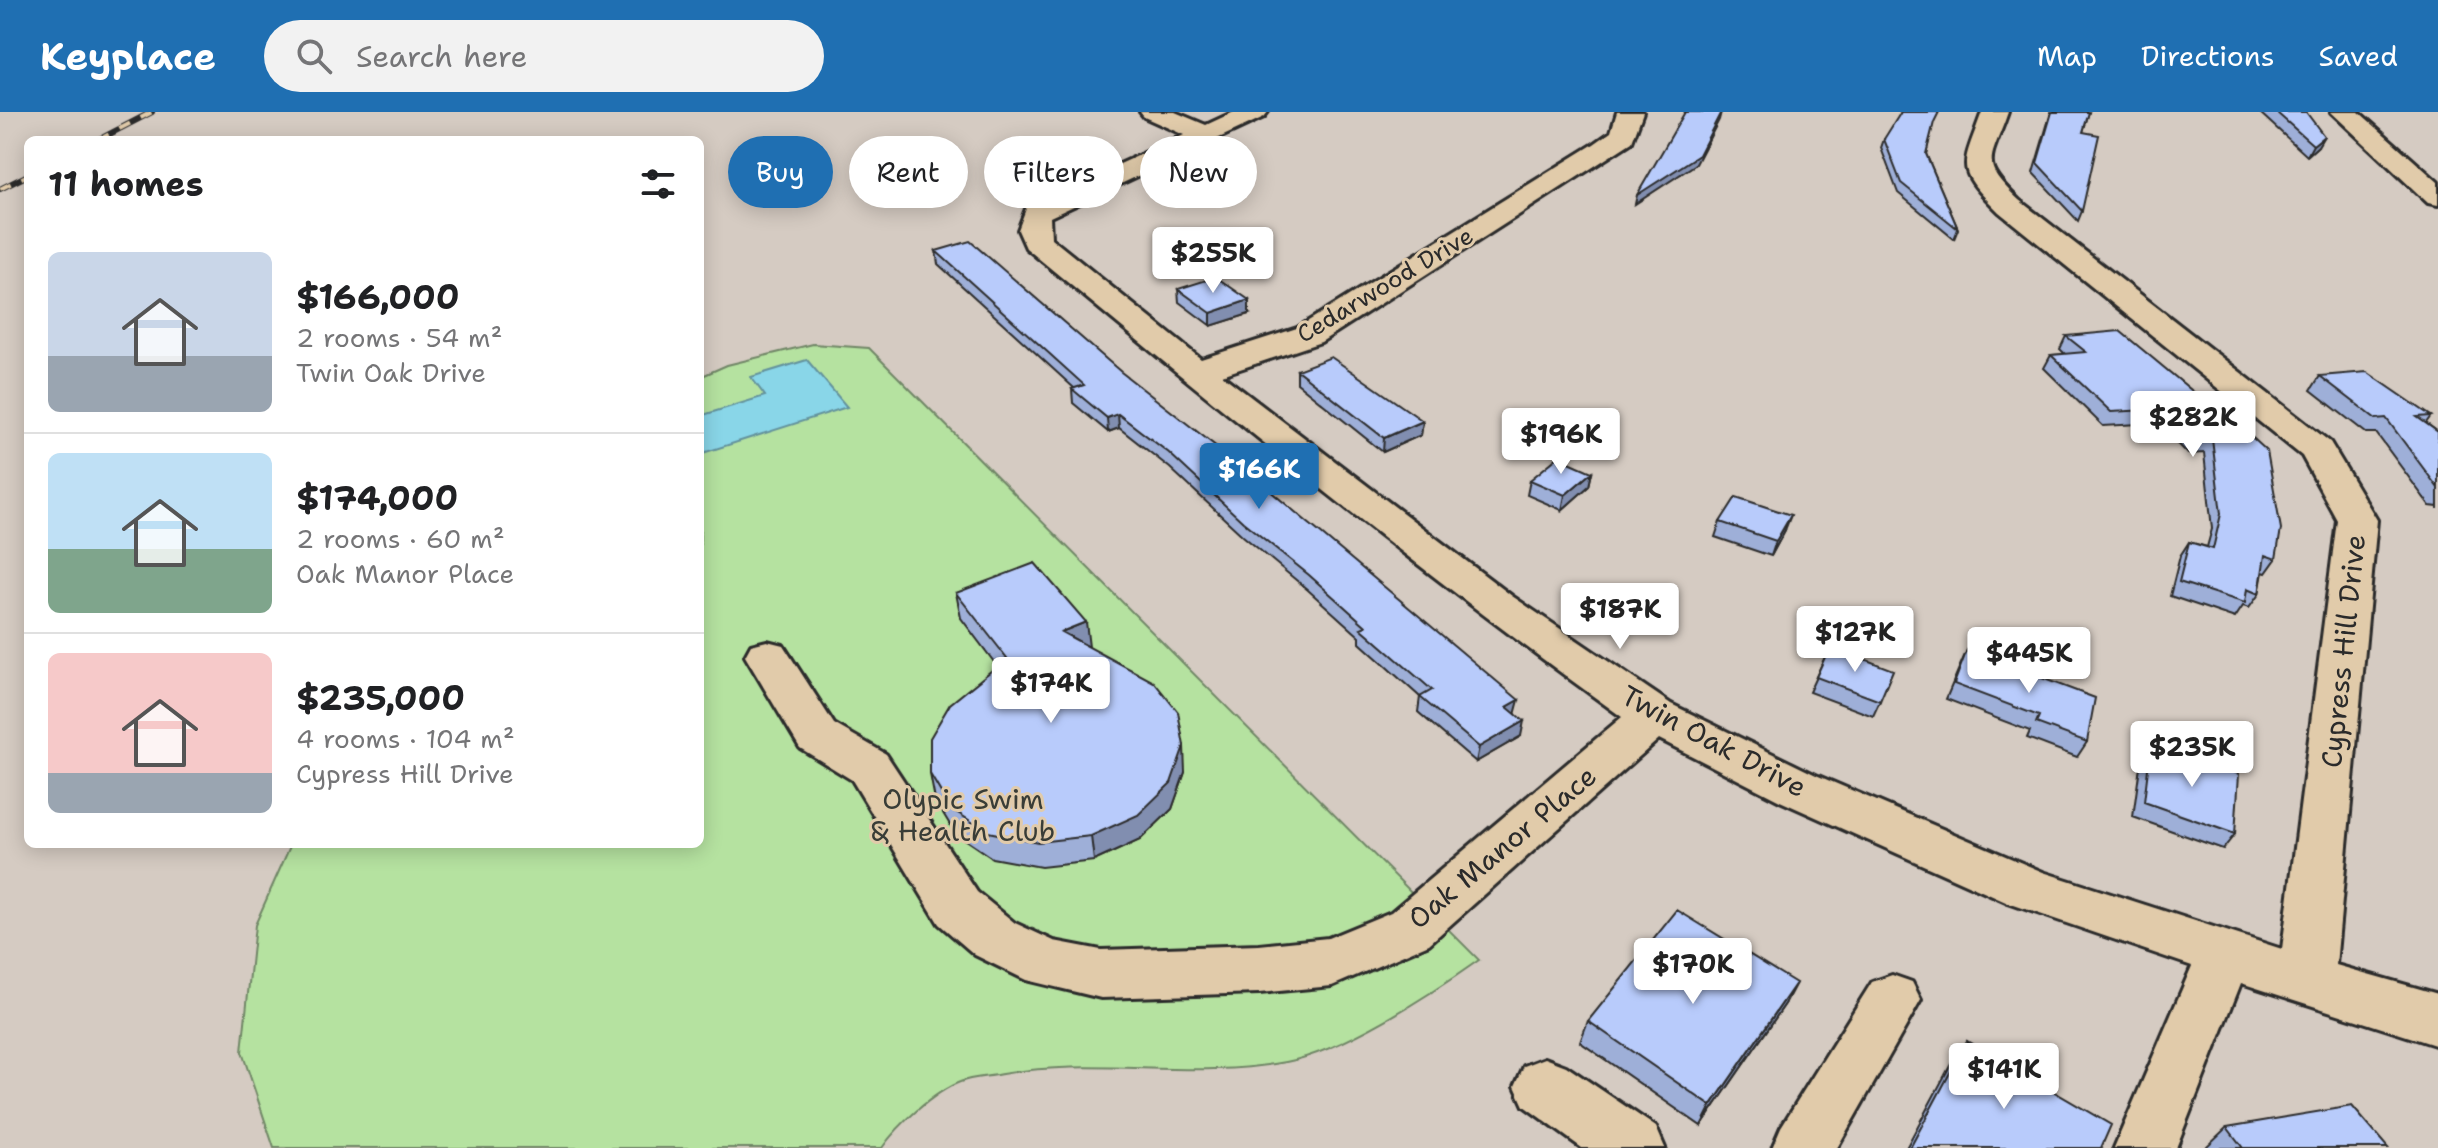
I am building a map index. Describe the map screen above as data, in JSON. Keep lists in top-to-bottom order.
{
  "streets": {
    "street": [
      "Cedarwood Drive",
      "Cypress Hill Drive",
      "Twin Oak Drive",
      "Oak Manor Place"
    ]
  },
  "crossings": [
    ["Cedarwood Drive", "Twin Oak Drive"],
    ["Cypress Hill Drive", "Twin Oak Drive"],
    ["Twin Oak Drive", "Oak Manor Place"]
  ],
  "parks": ["Olypic Swim & Health Club"],
  "page": {
    "header": "Keyplace",
    "search": "Search here",
    "nav": ["Map", "Directions", "Saved"],
    "chip": [
      "Buy",
      "Rent",
      "Filters",
      "New"
    ],
    "heading": "11 homes",
    "price": [
      "$255K",
      "$282K",
      "$196K",
      "$166K",
      "$187K",
      "$127K",
      "$445K",
      "$174K",
      "$235K",
      "$170K",
      "$141K"
    ],
    "list": [
      {
        "name": "$166,000",
        "note": "2 rooms · 54 m² · Twin Oak Drive"
      },
      {
        "name": "$174,000",
        "note": "2 rooms · 60 m² · Oak Manor Place"
      },
      {
        "name": "$235,000",
        "note": "4 rooms · 104 m² · Cypress Hill Drive"
      }
    ]
  }
}
